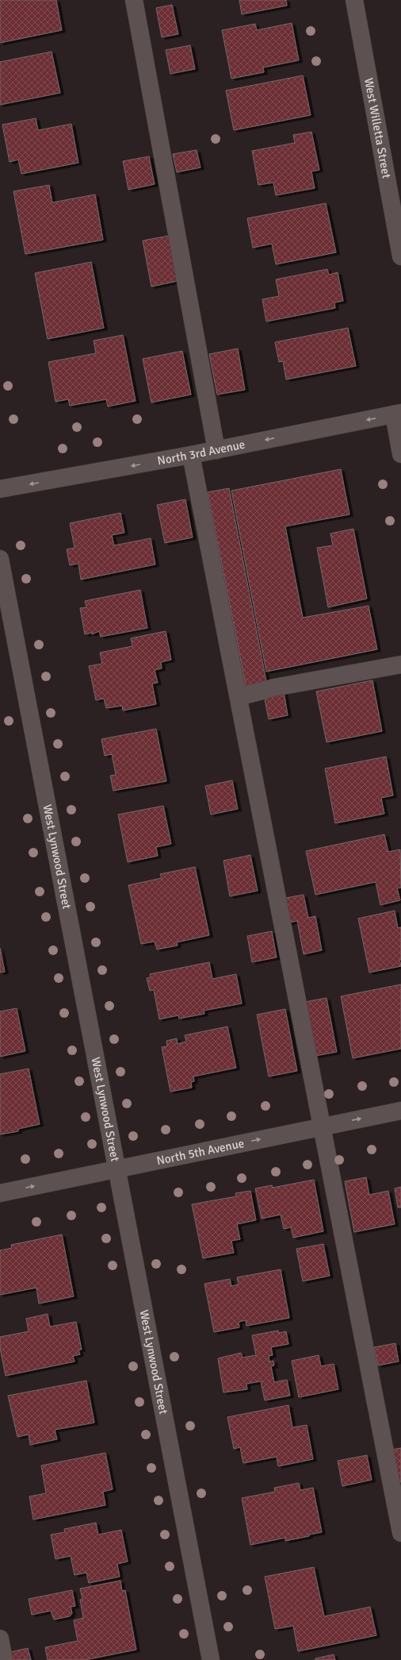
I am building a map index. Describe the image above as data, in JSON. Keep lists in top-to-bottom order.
{
  "streets": {
    "street": [
      "West Willetta Street",
      "North 3rd Avenue",
      "West Lynwood Street",
      "North 5th Avenue"
    ]
  },
  "crossings": [
    ["West Lynwood Street", "North 5th Avenue"]
  ],
  "one_way": ["North 3rd Avenue", "North 5th Avenue"]
}
